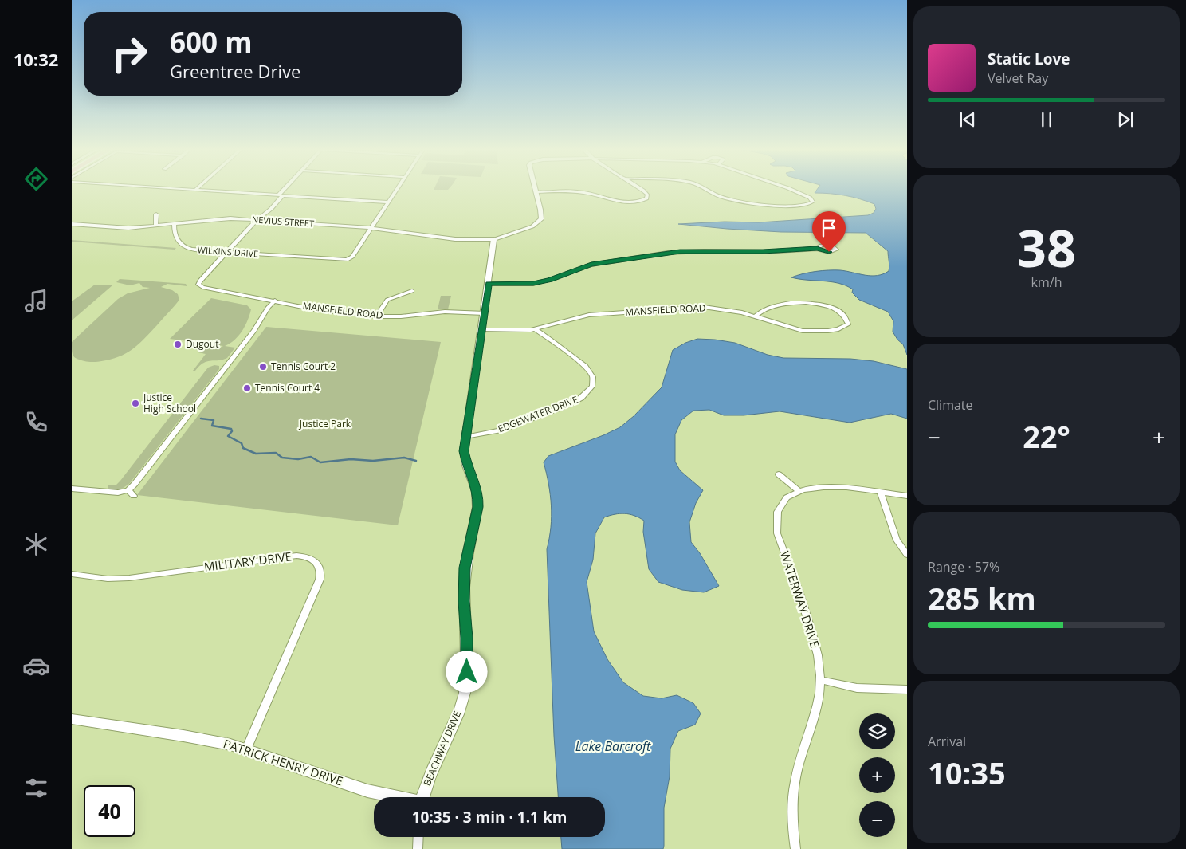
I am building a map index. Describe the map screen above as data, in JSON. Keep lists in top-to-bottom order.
{
  "streets": {
    "street": [
      "NEVIUS STREET",
      "WILKINS DRIVE",
      "MANSFIELD ROAD",
      "EDGEWATER DRIVE",
      "MILITARY DRIVE",
      "WATERWAY DRIVE",
      "BEACHWAY DRIVE",
      "PATRICK HENRY DRIVE"
    ]
  },
  "crossings": [
    ["NEVIUS STREET", "WILKINS DRIVE"],
    ["NEVIUS STREET", "BEACHWAY DRIVE"],
    ["WILKINS DRIVE", "MANSFIELD ROAD"],
    ["MANSFIELD ROAD", "EDGEWATER DRIVE"],
    ["MANSFIELD ROAD", "BEACHWAY DRIVE"],
    ["EDGEWATER DRIVE", "BEACHWAY DRIVE"],
    ["MILITARY DRIVE", "PATRICK HENRY DRIVE"]
  ],
  "water": ["Lake Barcroft"],
  "parks": ["Justice Park"],
  "places": [
    "Dugout",
    "Tennis Court 2",
    "Tennis Court 4",
    "Justice High School"
  ],
  "page": {
    "tabs": "10:32",
    "turn": ["600 m", "Greentree Drive"],
    "song": ["Static Love", "Velvet Ray"],
    "tile": [
      ["38", "km/h"],
      "Climate",
      ["Range · 57%", "285 km"],
      ["Arrival", "10:35"]
    ],
    "heat": ["−", "22°", "+"],
    "map_buttons": ["+", "−"],
    "limit": "40",
    "trip": "10:35 · 3 min · 1.1 km"
  }
}
